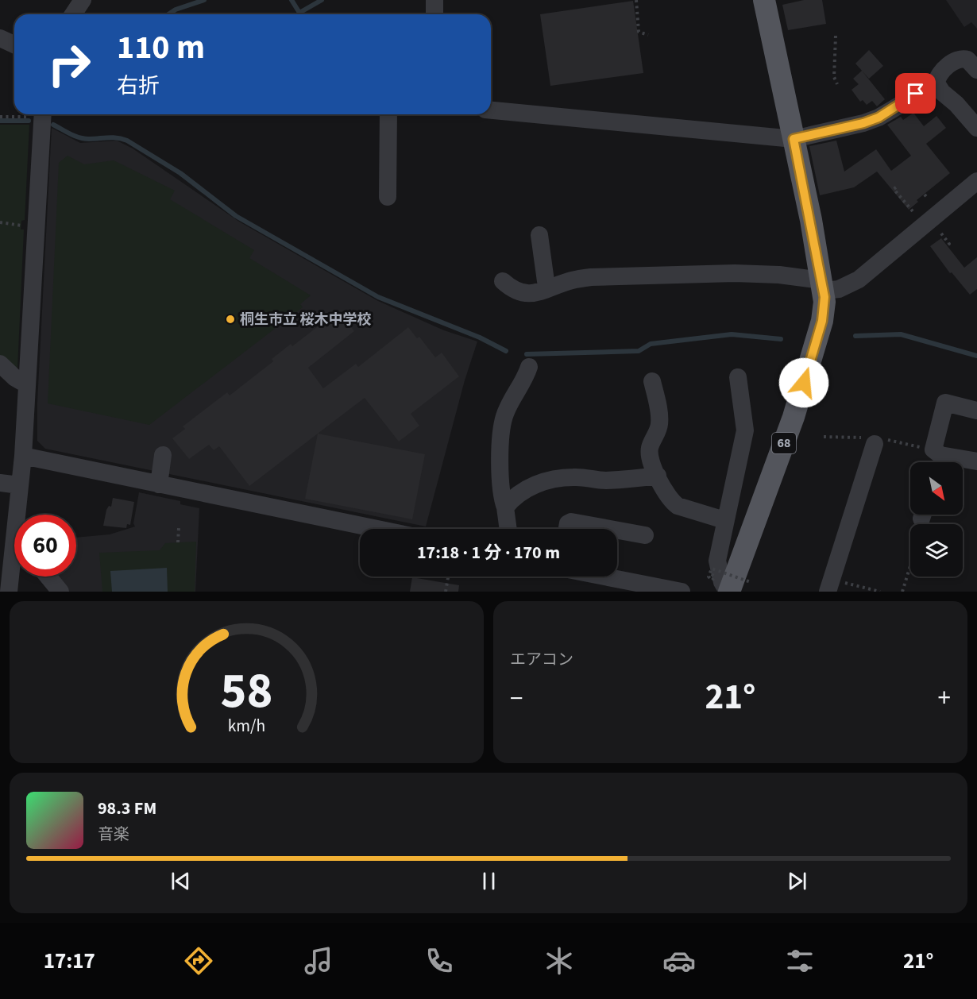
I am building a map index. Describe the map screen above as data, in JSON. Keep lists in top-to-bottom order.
{
  "streets": {
    "main road": ["68"]
  },
  "places": ["桐生市立 桜木中学校"],
  "north": "bottom right",
  "page": {
    "turn": ["110 m", "右折"],
    "limit": "60",
    "trip": "17:18 · 1 分 · 170 m",
    "tile": "エアコン",
    "heat": ["−", "21°", "+"],
    "song": ["98.3 FM", "音楽"],
    "tabs": ["17:17", "21°"],
    "gauge": ["58", "km/h"]
  }
}
